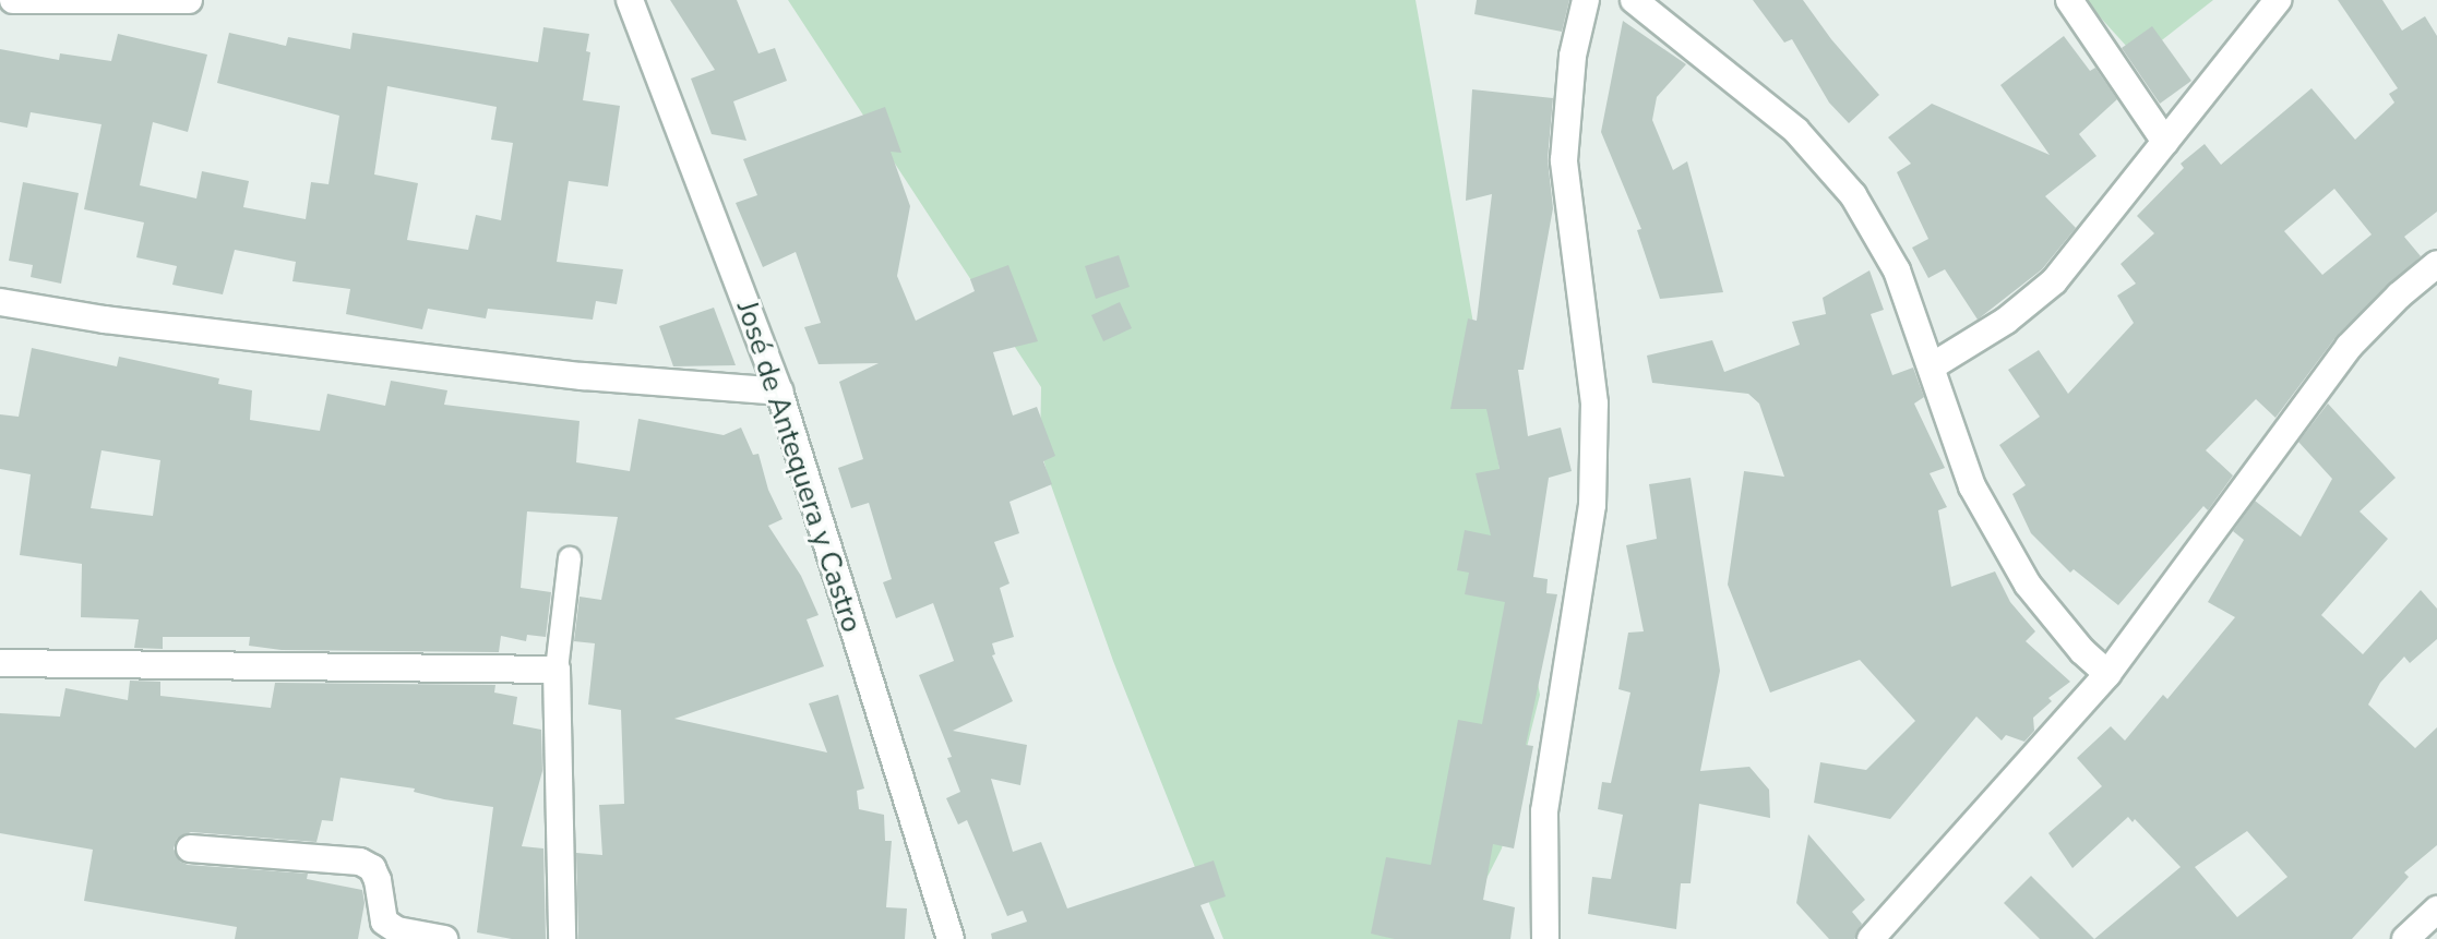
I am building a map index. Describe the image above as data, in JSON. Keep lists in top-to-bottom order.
{
  "streets": {
    "street": ["José de Antequera y Castro"]
  }
}
